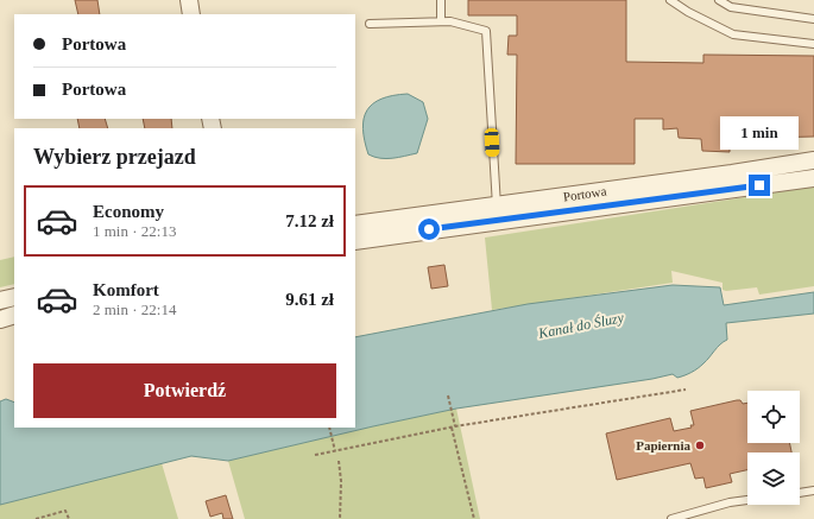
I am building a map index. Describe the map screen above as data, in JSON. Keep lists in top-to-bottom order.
{
  "streets": {
    "street": ["Portowa"]
  },
  "water": ["Kanał do Śluzy"],
  "places": ["Papiernia"],
  "page": {
    "banner": ["Portowa", "Portowa"],
    "bubble": "1 min",
    "heading": "Wybierz przejazd",
    "list": [
      {
        "name": "Economy",
        "note": "1 min · 22:13",
        "value": "7.12 zł"
      },
      {
        "name": "Komfort",
        "note": "2 min · 22:14",
        "value": "9.61 zł"
      }
    ],
    "buttons": "Potwierdź"
  }
}
